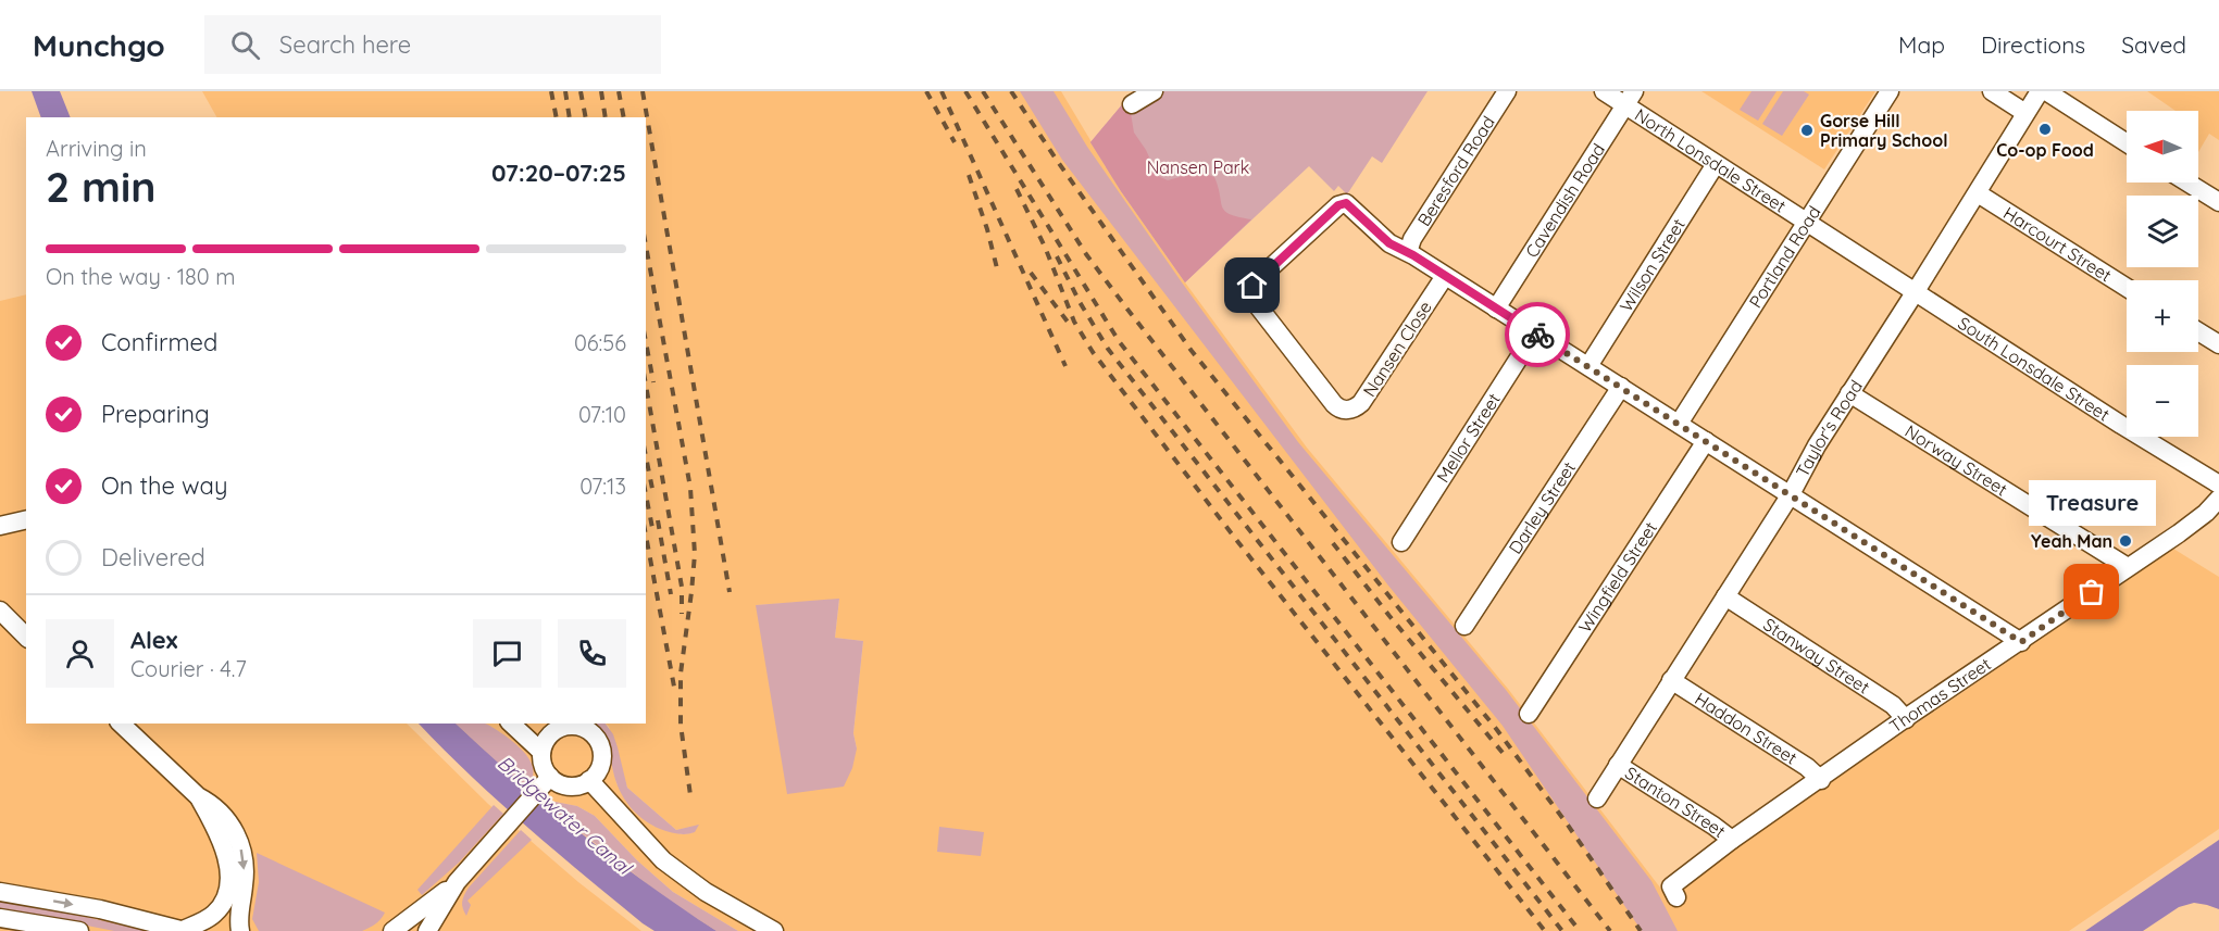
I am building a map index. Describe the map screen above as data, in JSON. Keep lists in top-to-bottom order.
{
  "streets": {
    "street": [
      "North Lonsdale Street",
      "Beresford Road",
      "Cavendish Road",
      "Harcourt Street",
      "Portland Road",
      "Wilson Street",
      "Nansen Close",
      "South Lonsdale Street",
      "Taylor's Road",
      "Mellor Street",
      "Norway Street",
      "Darley Street",
      "Wingfield Street",
      "Stanway Street",
      "Thomas Street",
      "Haddon Street",
      "Stanton Street"
    ]
  },
  "crossings": [
    ["North Lonsdale Street", "Cavendish Road"],
    ["North Lonsdale Street", "Portland Road"],
    ["North Lonsdale Street", "Wilson Street"],
    ["North Lonsdale Street", "South Lonsdale Street"],
    ["North Lonsdale Street", "Taylor's Road"],
    ["Beresford Road", "Nansen Close"],
    ["Harcourt Street", "Taylor's Road"],
    ["South Lonsdale Street", "Taylor's Road"],
    ["Taylor's Road", "Norway Street"],
    ["Taylor's Road", "Stanway Street"],
    ["Taylor's Road", "Haddon Street"],
    ["Taylor's Road", "Stanton Street"],
    ["Norway Street", "Thomas Street"],
    ["Stanway Street", "Thomas Street"],
    ["Thomas Street", "Haddon Street"],
    ["Thomas Street", "Stanton Street"]
  ],
  "water": ["Bridgewater Canal"],
  "parks": ["Nansen Park"],
  "places": [
    "Co-op Food",
    "Gorse Hill Primary School",
    "Yeah Man",
    "Treasure"
  ],
  "north": "left",
  "page": {
    "header": "Munchgo",
    "search": "Search here",
    "nav": ["Map", "Directions", "Saved"],
    "map_buttons": ["+", "−"],
    "heading": ["2 min", "Arriving in", "07:20–07:25"],
    "panel": ["Alex", "Courier · 4.7"],
    "bar": "On the way · 180 m",
    "list": [
      ["Confirmed", "06:56"],
      ["Preparing", "07:10"],
      ["On the way", "07:13"],
      "Delivered"
    ],
    "bubble": "Treasure"
  }
}
